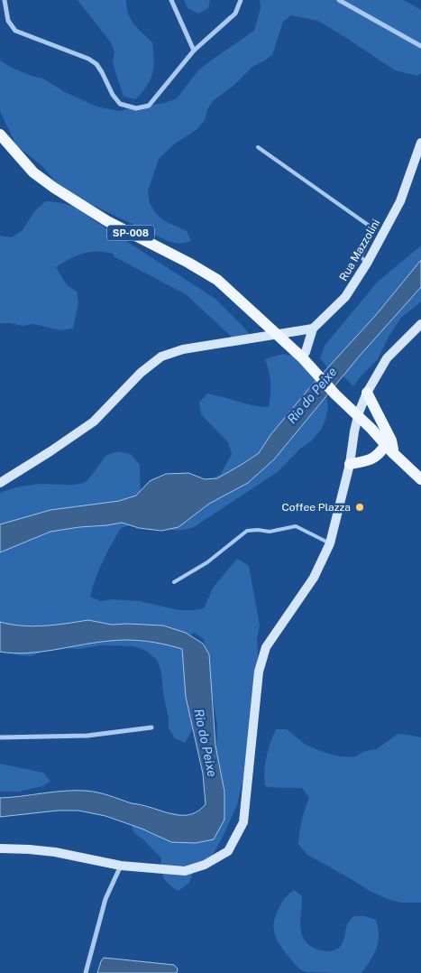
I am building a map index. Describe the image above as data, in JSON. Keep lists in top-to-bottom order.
{
  "streets": {
    "main road": ["SP-008"],
    "street": ["Rua Mazzolini"]
  },
  "crossings": [
    ["SP-008", "Rua Mazzolini"]
  ],
  "water": ["Rio do Peixe"],
  "places": ["Coffee Plazza"]
}
